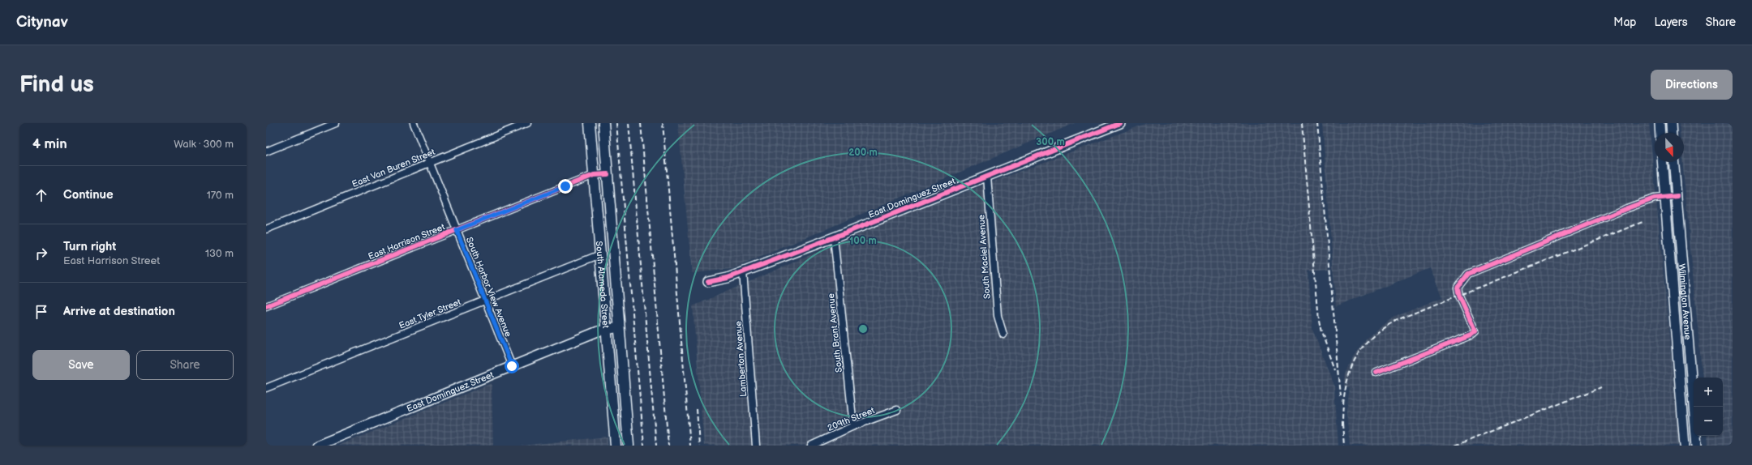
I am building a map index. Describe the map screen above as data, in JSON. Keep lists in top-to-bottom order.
{
  "streets": {
    "main road": ["South Alameda Street"],
    "street": [
      "East Van Buren Street",
      "East Dominguez Street",
      "East Harrison Street",
      "South Maciel Avenue",
      "South Harbor View Avenue",
      "Wilmington Avenue",
      "East Tyler Street",
      "South Brant Avenue",
      "Lamberton Avenue",
      "209th Street"
    ]
  },
  "crossings": [
    ["East Van Buren Street", "South Harbor View Avenue"],
    ["East Dominguez Street", "South Maciel Avenue"],
    ["East Dominguez Street", "South Alameda Street"],
    ["East Dominguez Street", "South Harbor View Avenue"],
    ["East Dominguez Street", "South Brant Avenue"],
    ["East Dominguez Street", "Lamberton Avenue"],
    ["East Harrison Street", "South Alameda Street"],
    ["East Harrison Street", "South Harbor View Avenue"],
    ["South Alameda Street", "East Tyler Street"],
    ["South Harbor View Avenue", "East Tyler Street"],
    ["South Brant Avenue", "209th Street"]
  ],
  "north": "bottom",
  "page": {
    "header": "Citynav",
    "nav": ["Map", "Layers", "Share"],
    "buttons": [
      "Directions",
      ["Save", "Share"]
    ],
    "title": "Find us",
    "heading": ["4 min", "Walk · 300 m"],
    "list": [
      ["Continue", "170 m"],
      ["Turn right", "East Harrison Street", "130 m"],
      "Arrive at destination"
    ],
    "map_buttons": ["+", "−"]
  },
  "rings": ["300 m", "200 m", "100 m"]
}
